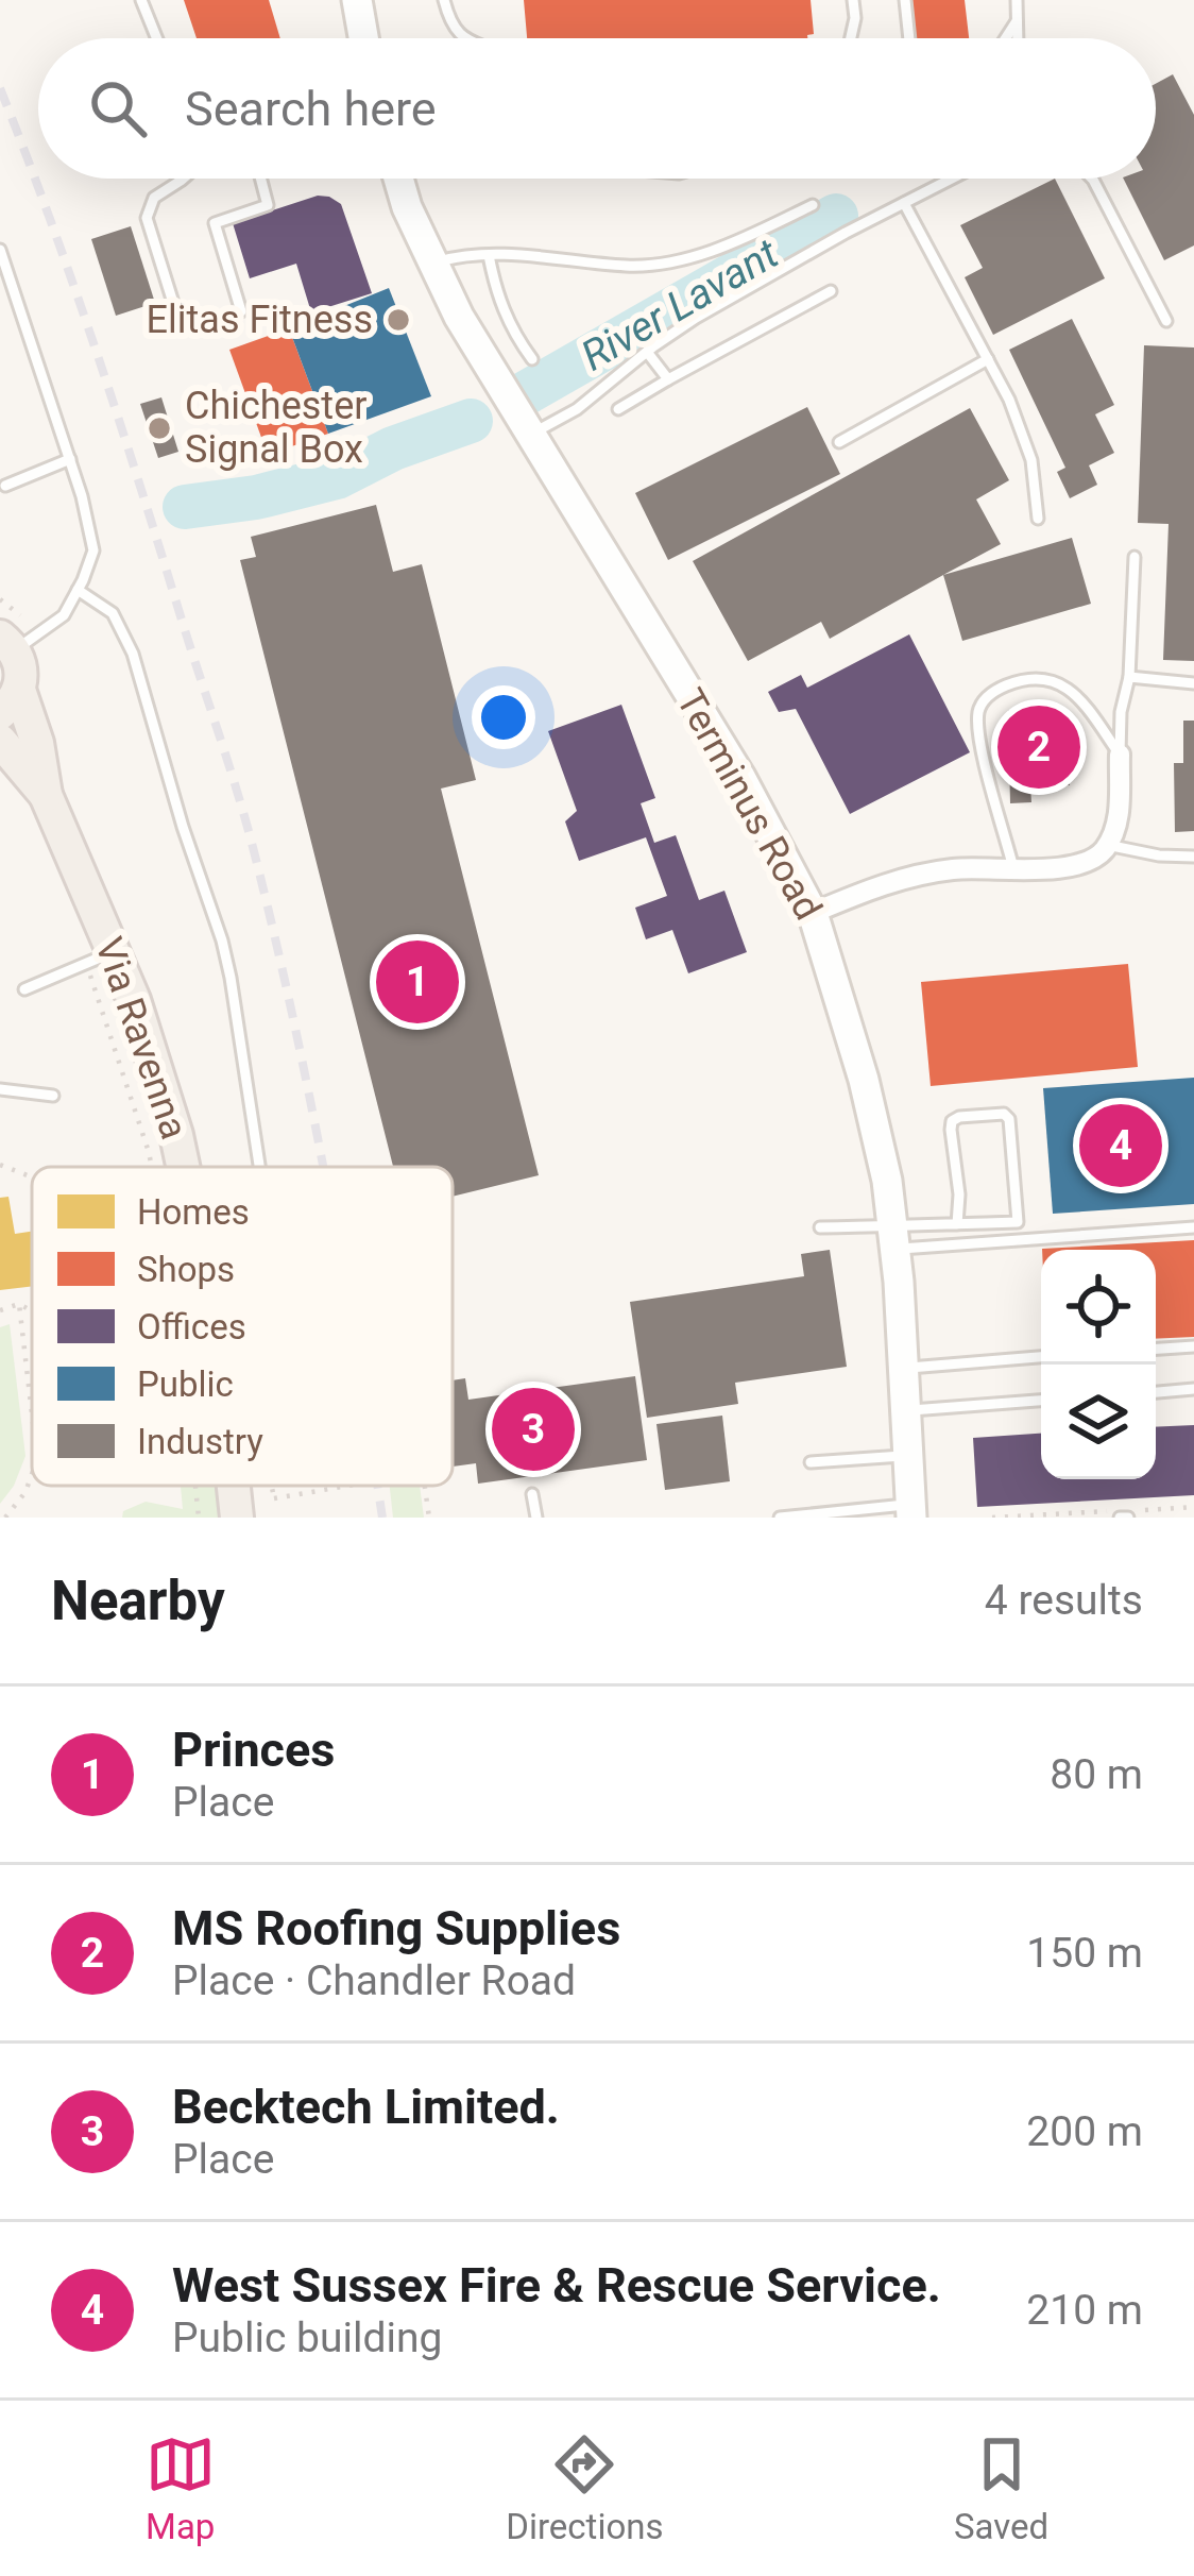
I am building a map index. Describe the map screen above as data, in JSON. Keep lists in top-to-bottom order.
{
  "streets": {
    "main road": ["Via Ravenna"],
    "street": ["Terminus Road"]
  },
  "water": ["River Lavant"],
  "places": ["Elitas Fitness", "Chichester Signal Box"],
  "legend": [
    "Homes",
    "Shops",
    "Offices",
    "Public",
    "Industry"
  ],
  "page": {
    "search": "Search here",
    "pins": [
      "2",
      "1",
      "4",
      "3"
    ],
    "heading": ["Nearby", "4 results"],
    "list": [
      {
        "mark": "1",
        "name": "Princes",
        "note": "Place",
        "value": "80 m"
      },
      {
        "mark": "2",
        "name": "MS Roofing Supplies",
        "note": "Place · Chandler Road",
        "value": "150 m"
      },
      {
        "mark": "3",
        "name": "Becktech Limited.",
        "note": "Place",
        "value": "200 m"
      },
      {
        "mark": "4",
        "name": "West Sussex Fire & Rescue Service.",
        "note": "Public building",
        "value": "210 m"
      }
    ],
    "nav": ["Map", "Directions", "Saved"]
  }
}
